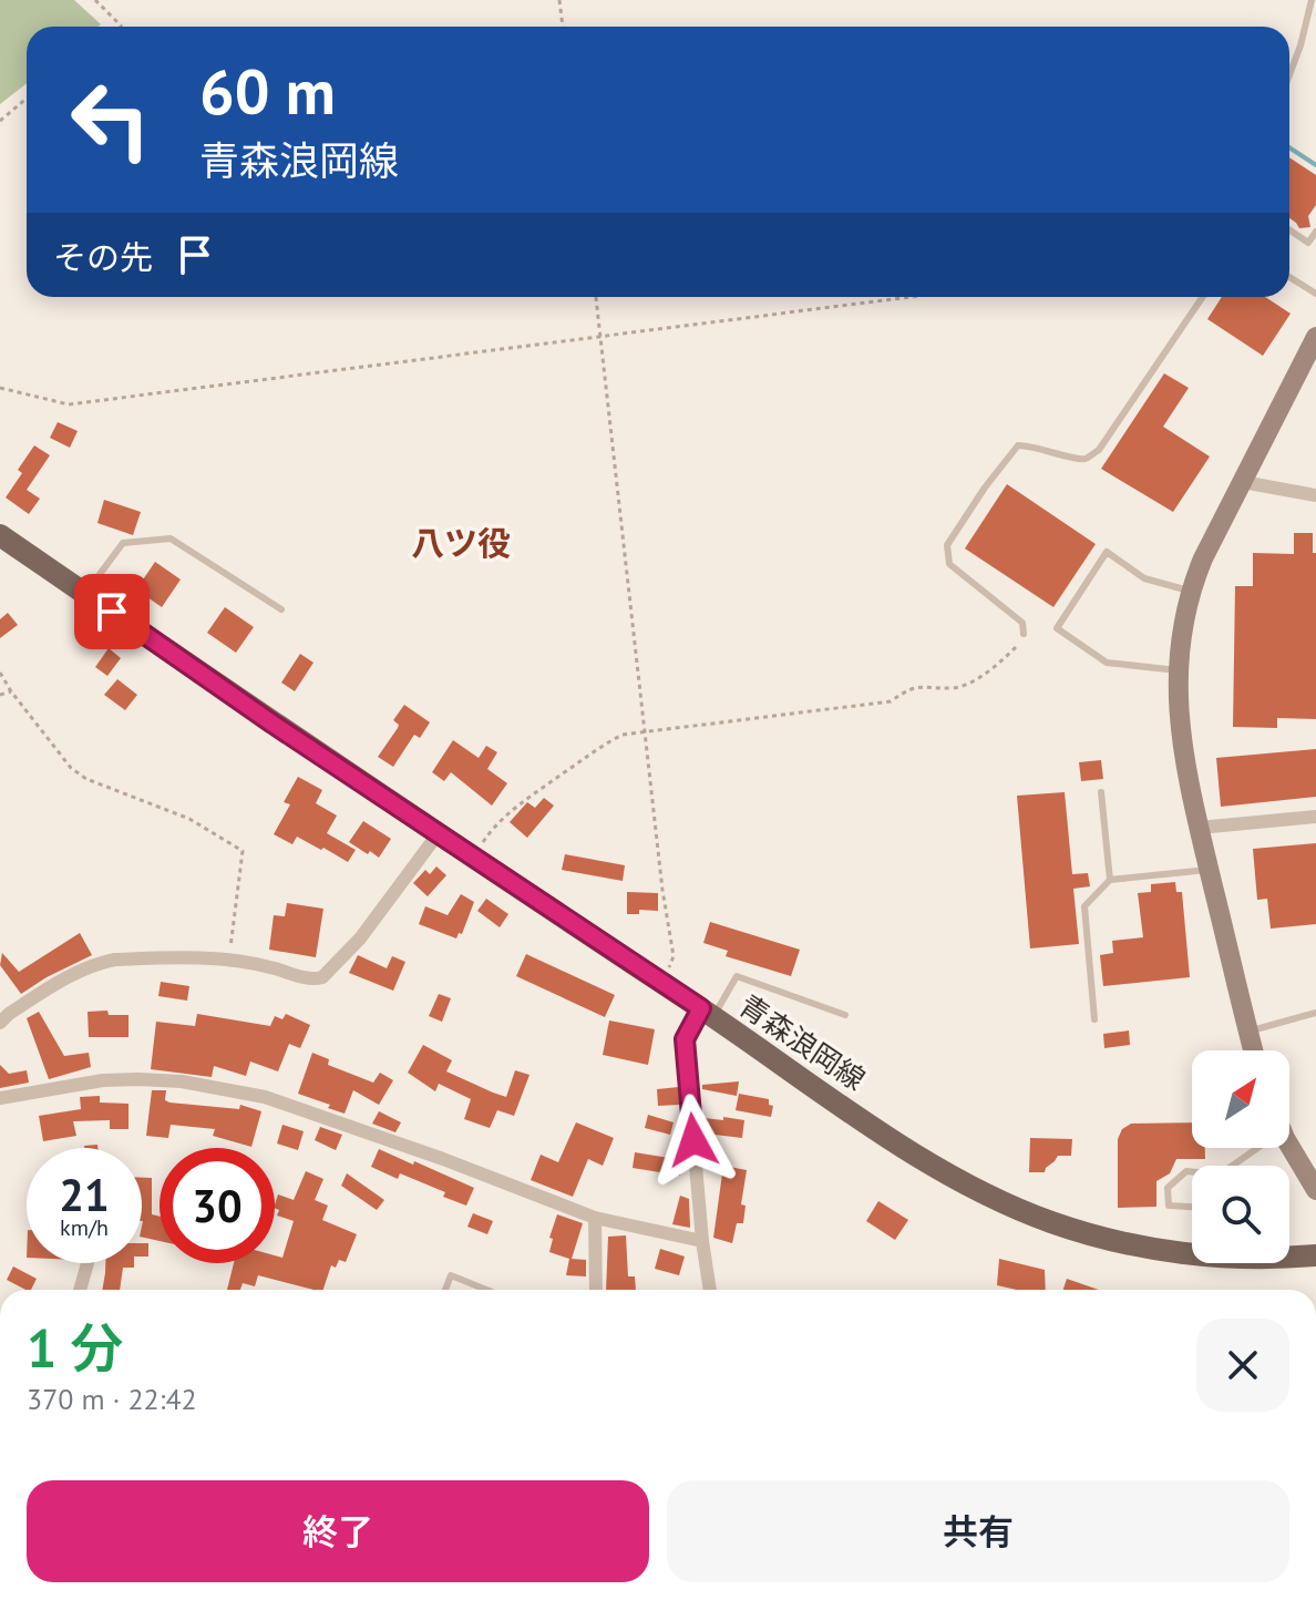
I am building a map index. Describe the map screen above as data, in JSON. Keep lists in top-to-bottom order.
{
  "streets": {
    "main road": ["青森浪岡線"]
  },
  "districts": ["八ツ役"],
  "north": "top right",
  "page": {
    "turn": ["60 m", "青森浪岡線"],
    "then": "その先",
    "speed": "21 km/h",
    "limit": "30",
    "heading": ["1 分", "370 m · 22:42"],
    "buttons": ["終了", "共有"]
  }
}
